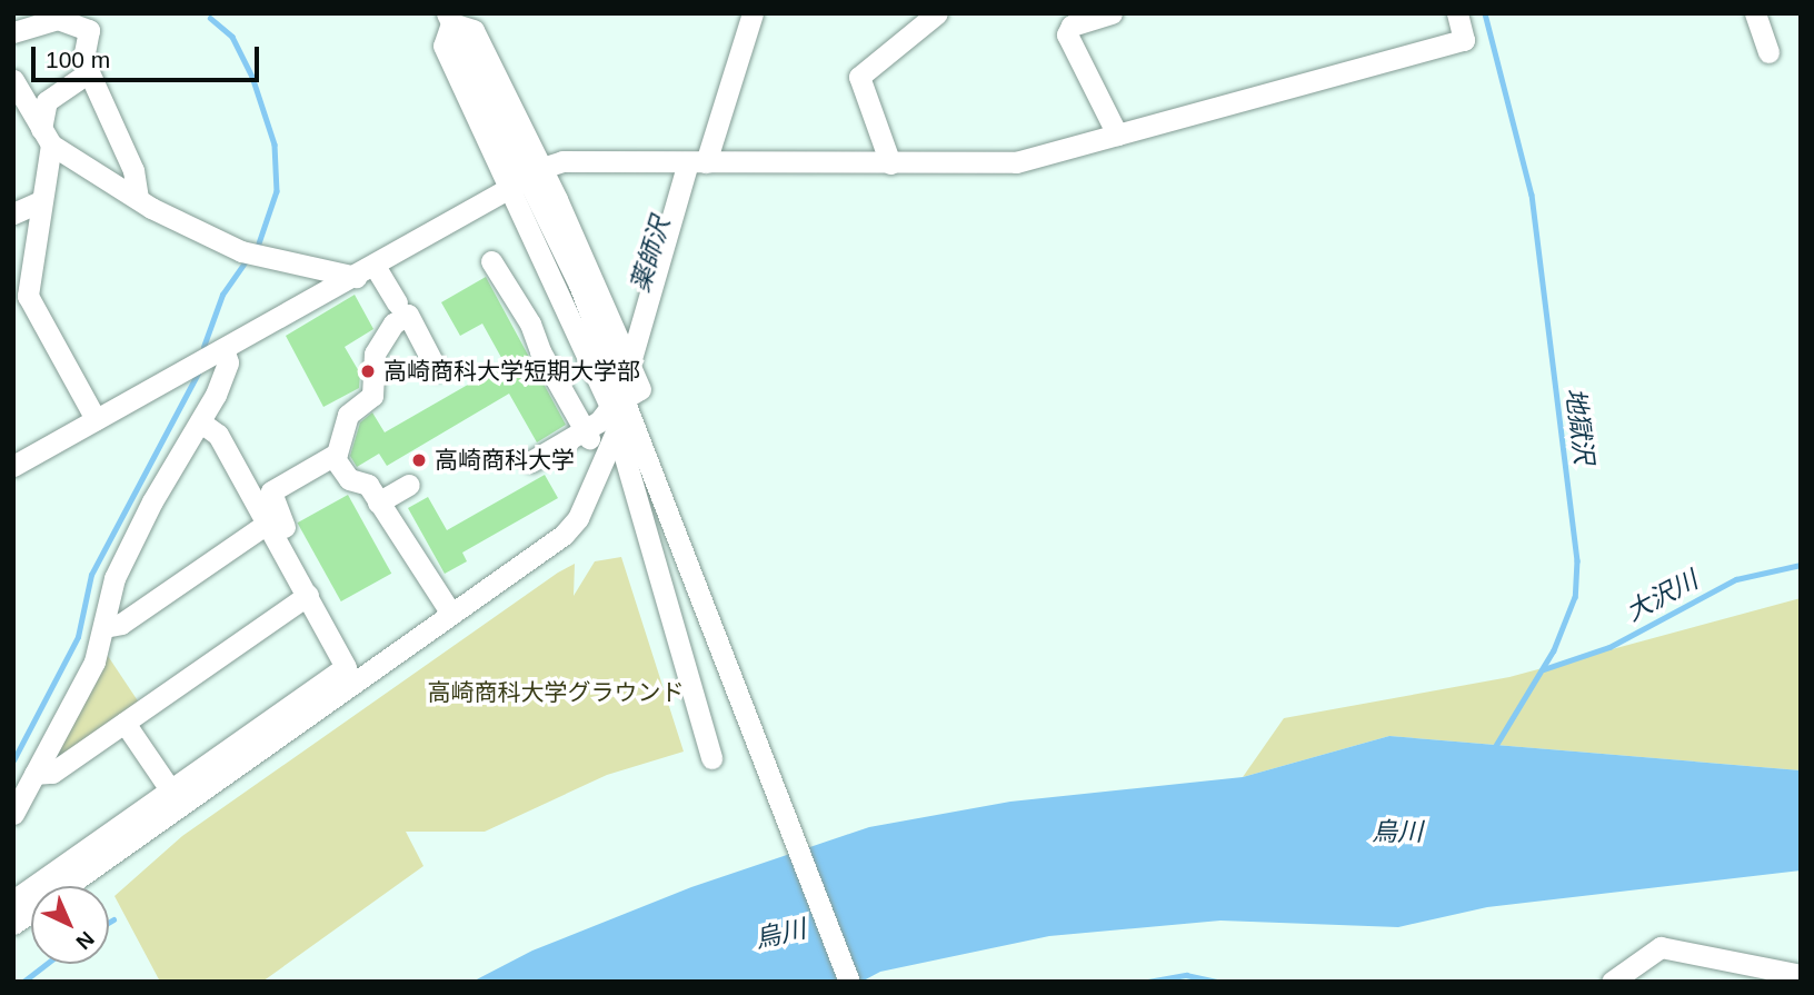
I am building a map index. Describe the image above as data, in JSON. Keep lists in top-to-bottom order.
{
  "water": [
    "薬師沢",
    "地獄沢",
    "大沢川",
    "烏川"
  ],
  "parks": ["高崎商科大学グラウンド"],
  "places": ["高崎商科大学短期大学部", "高崎商科大学"],
  "scale_bar": "100 m",
  "north": "bottom right"
}
